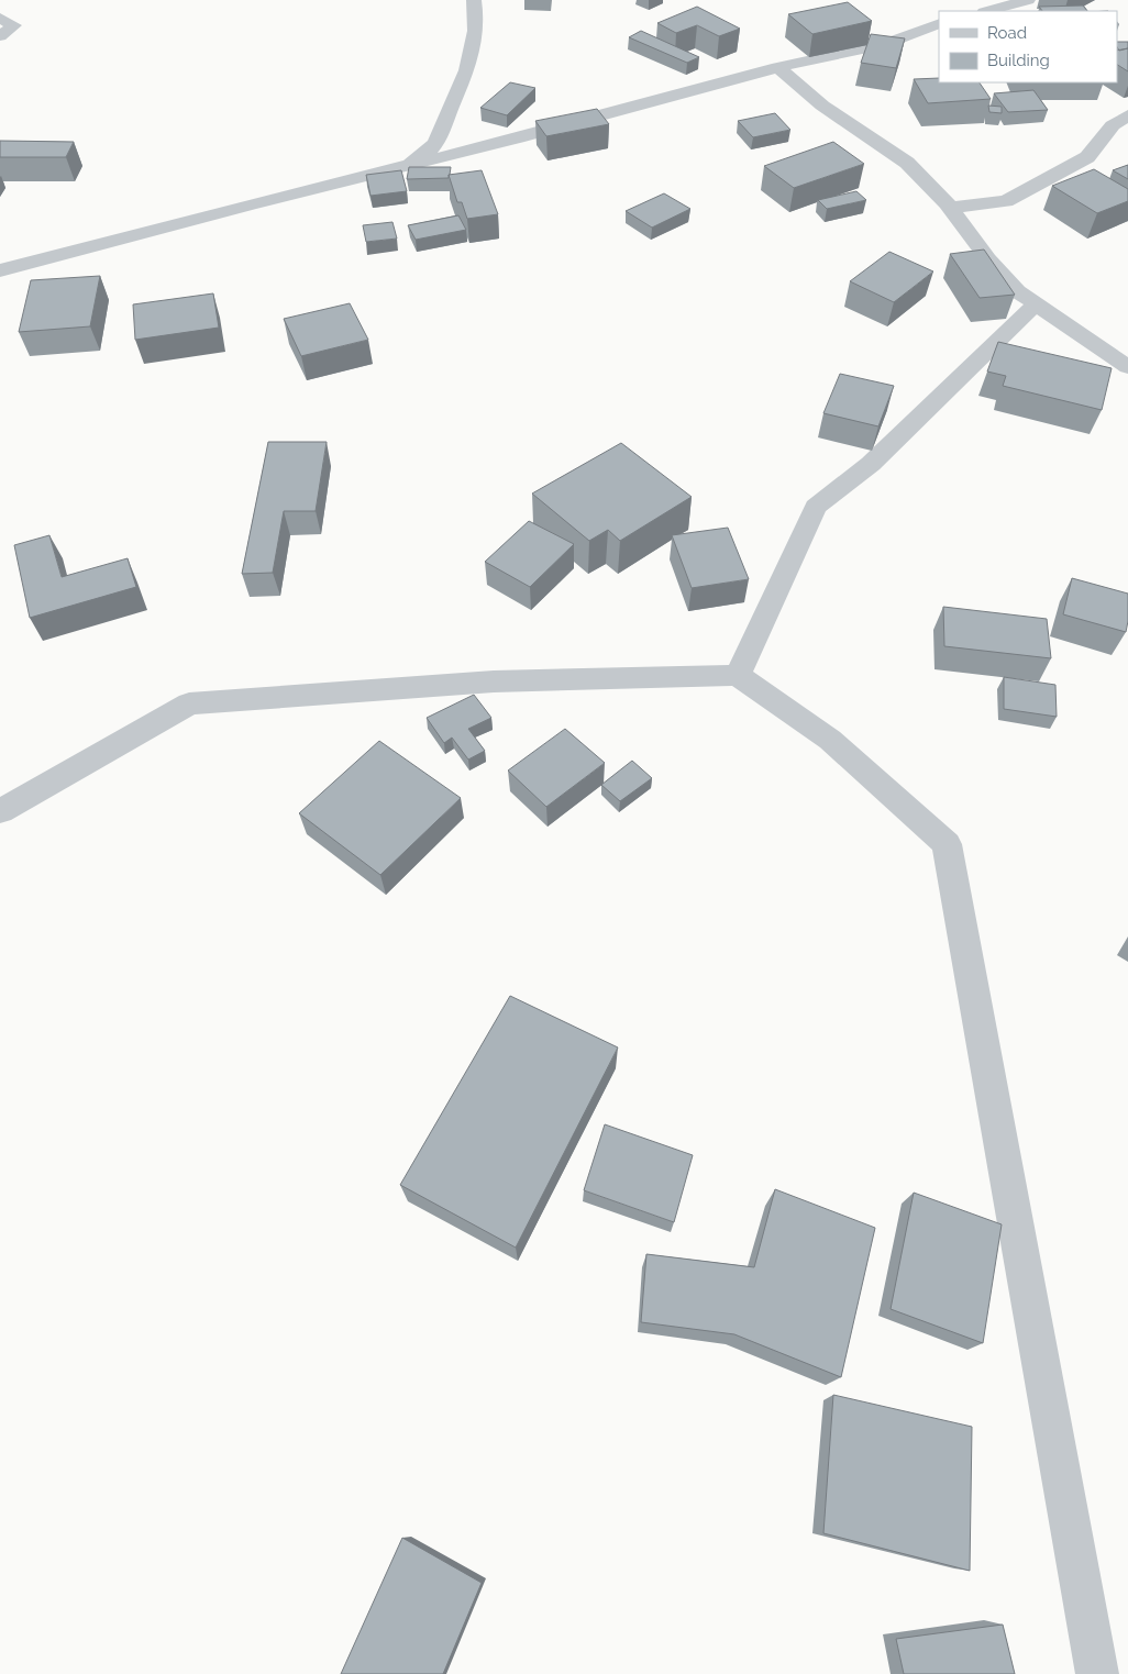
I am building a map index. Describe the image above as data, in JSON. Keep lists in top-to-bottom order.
{
  "legend": ["Road", "Building"]
}
